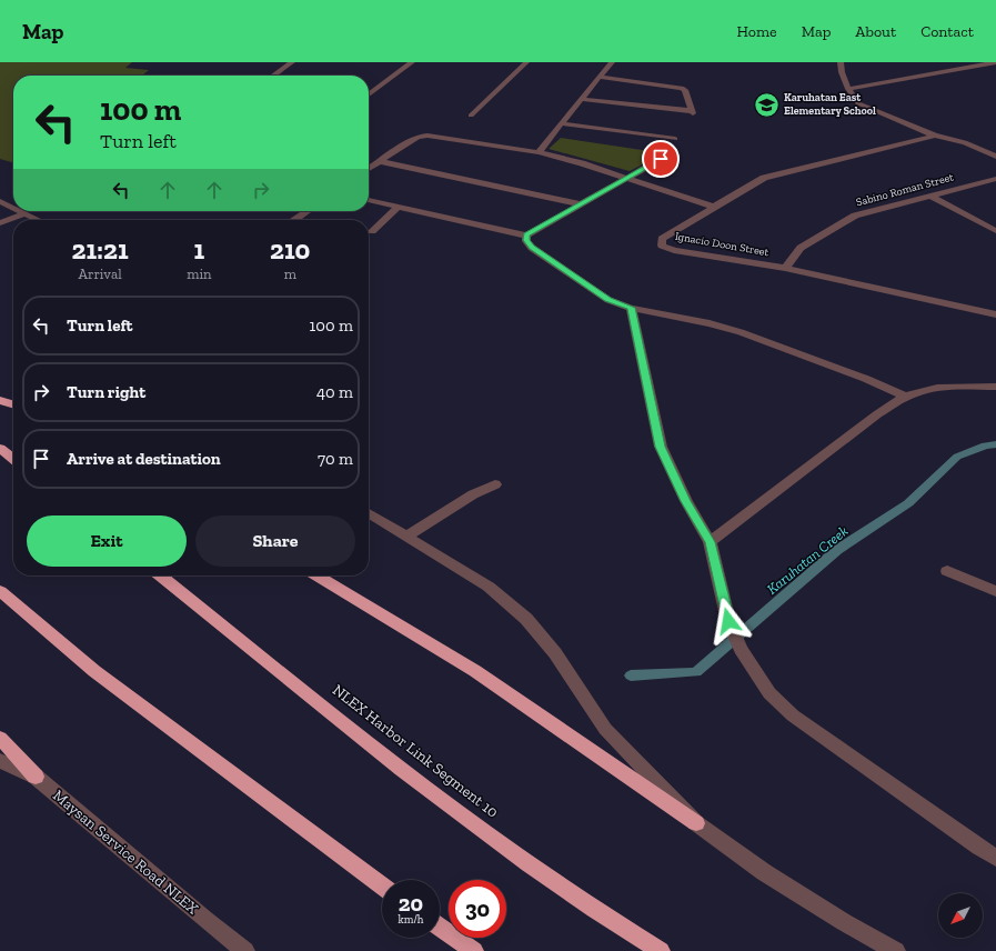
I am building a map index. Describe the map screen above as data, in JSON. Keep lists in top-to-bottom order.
{
  "streets": {
    "highway": ["NLEX Harbor Link Segment 10"],
    "street": ["Sabino Roman Street", "Ignacio Doon Street", "Maysan Service Road NLEX"]
  },
  "crossings": [
    ["Sabino Roman Street", "Ignacio Doon Street"]
  ],
  "water": ["Karuhatan Creek"],
  "places": {
    "school or university": ["Karuhatan East Elementary School"]
  },
  "north": "bottom left",
  "page": {
    "header": "Map",
    "nav": [
      "Home",
      "Map",
      "About",
      "Contact"
    ],
    "turn": ["100 m", "Turn left"],
    "eta": [
      "21:21",
      "Arrival",
      "1",
      "min",
      "210",
      "m"
    ],
    "list": [
      {
        "name": "Turn left",
        "value": "100 m"
      },
      {
        "name": "Turn right",
        "value": "40 m"
      },
      {
        "name": "Arrive at destination",
        "value": "70 m"
      }
    ],
    "buttons": ["Exit", "Share"],
    "speed": "20 km/h",
    "limit": "30"
  }
}
